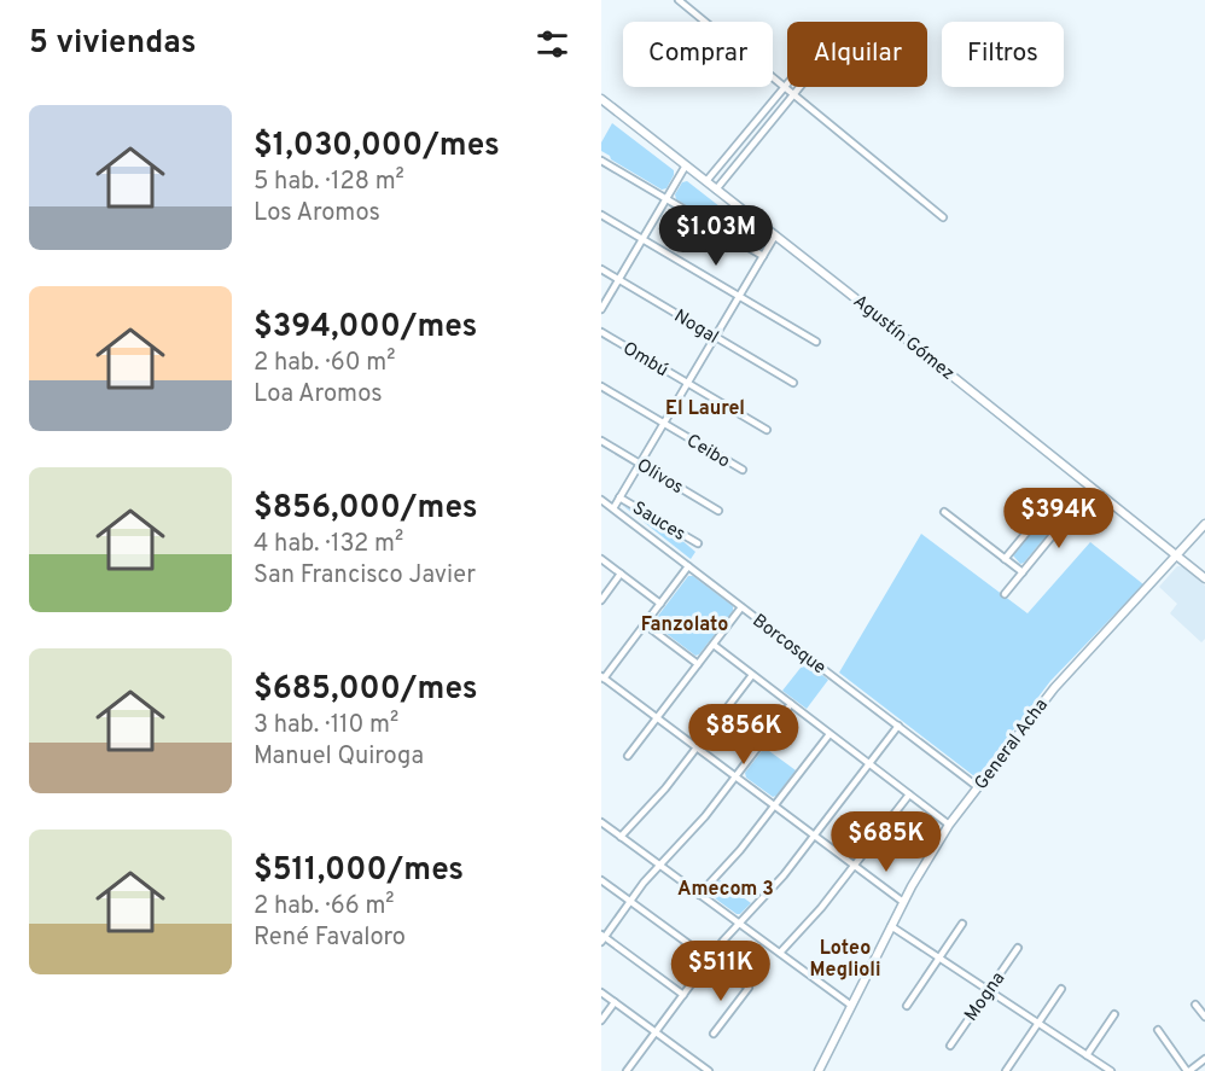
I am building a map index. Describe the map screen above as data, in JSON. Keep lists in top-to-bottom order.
{
  "streets": {
    "main road": ["Agustín Gómez", "General Acha"],
    "street": [
      "Nogal",
      "Ombú",
      "Ceibo",
      "Olivos",
      "Sauces",
      "Borcosque",
      "Mogna"
    ]
  },
  "crossings": [
    ["Agustín Gómez", "General Acha"],
    ["Borcosque", "General Acha"]
  ],
  "districts": [
    "El Laurel",
    "Fanzolato",
    "Amecom 3",
    "Loteo Meglioli"
  ],
  "page": {
    "heading": "5 viviendas",
    "chip": ["Comprar", "Alquilar", "Filtros"],
    "list": [
      {
        "name": "$1,030,000/mes",
        "note": "5 hab. · 128 m² · Los Aromos"
      },
      {
        "name": "$394,000/mes",
        "note": "2 hab. · 60 m² · Loa Aromos"
      },
      {
        "name": "$856,000/mes",
        "note": "4 hab. · 132 m² · San Francisco Javier"
      },
      {
        "name": "$685,000/mes",
        "note": "3 hab. · 110 m² · Manuel Quiroga"
      },
      {
        "name": "$511,000/mes",
        "note": "2 hab. · 66 m² · René Favaloro"
      }
    ],
    "price": [
      "$1.03M",
      "$394K",
      "$856K",
      "$685K",
      "$511K"
    ]
  }
}
